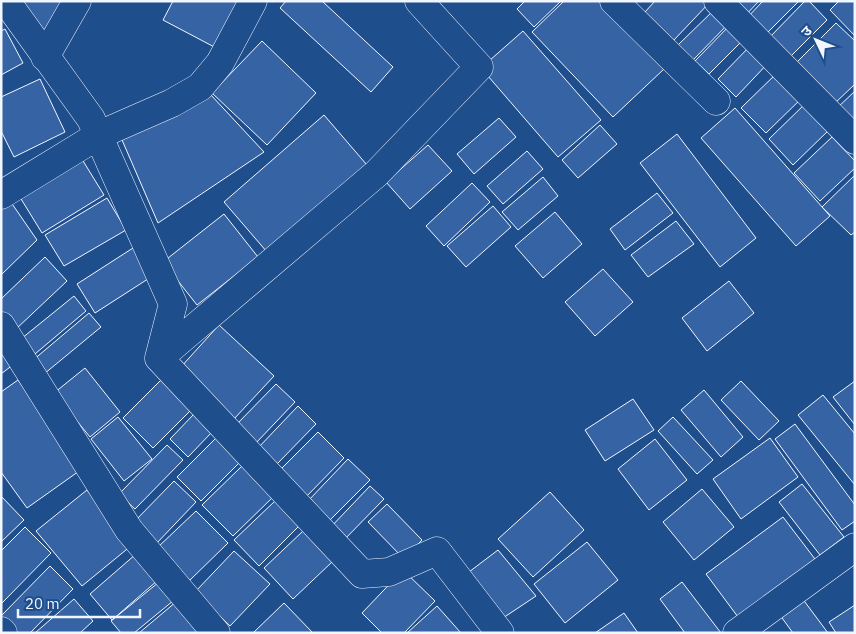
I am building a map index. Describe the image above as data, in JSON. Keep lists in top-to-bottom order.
{
  "scale_bar": "20 m",
  "north": "top left"
}
